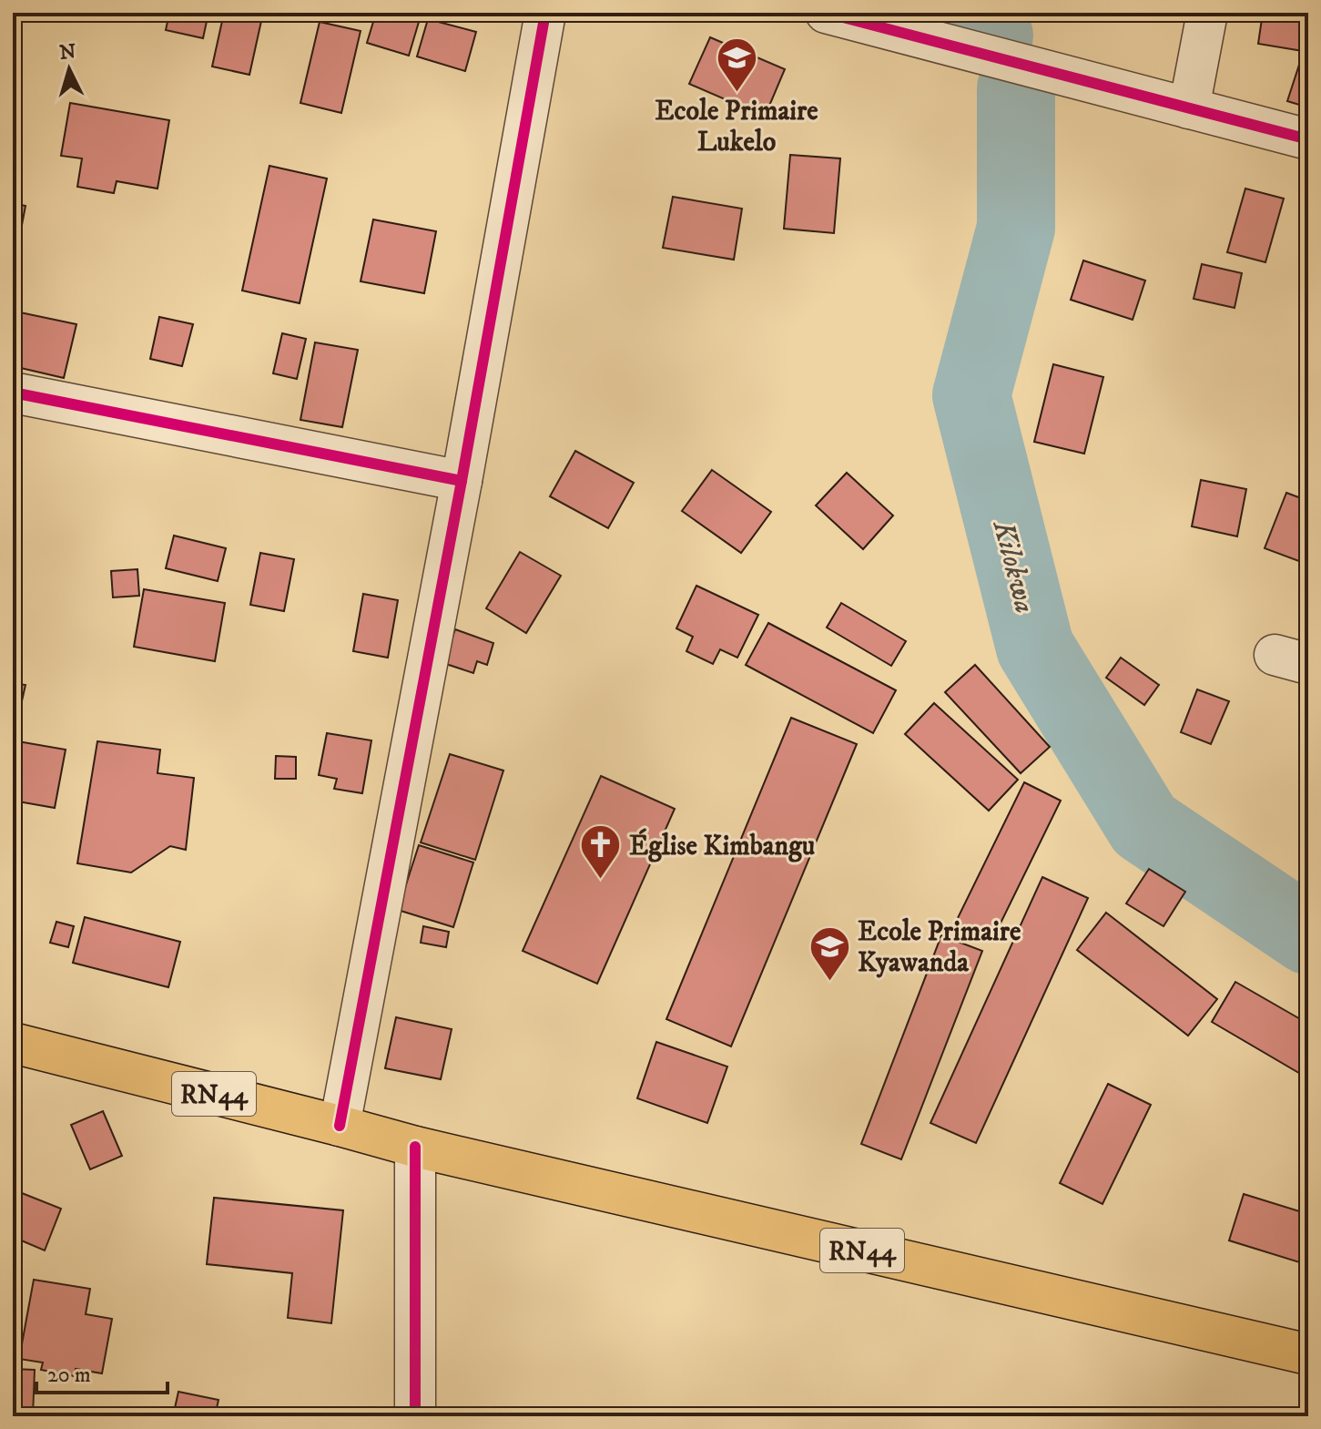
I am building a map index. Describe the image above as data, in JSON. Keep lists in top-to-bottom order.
{
  "streets": {
    "main road": ["RN44"]
  },
  "water": ["Kilokwa"],
  "places": {
    "school or university": ["Ecole Primaire Lukelo", "Ecole Primaire Kyawanda"],
    "church": ["Église Kimbangu"]
  },
  "scale_bar": "20 m",
  "north": "top"
}
